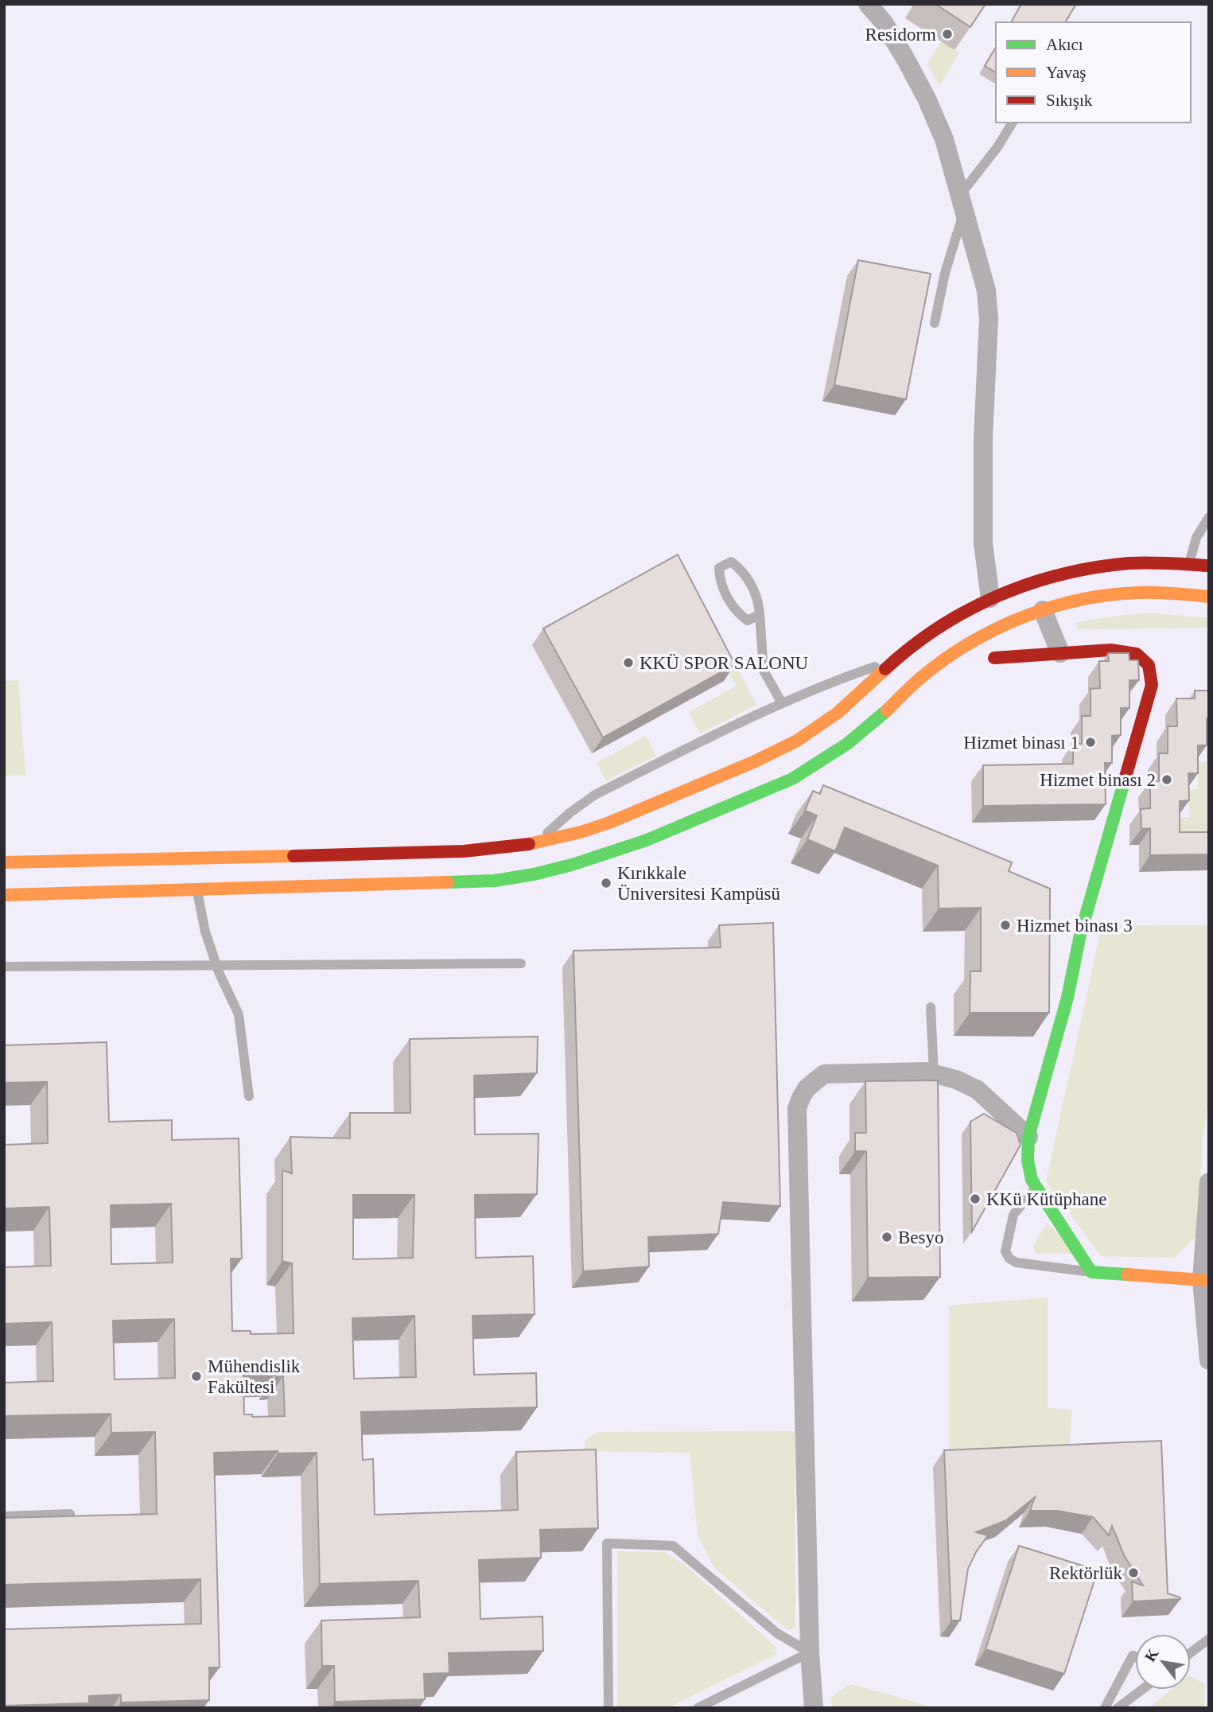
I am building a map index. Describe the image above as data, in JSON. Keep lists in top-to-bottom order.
{
  "places": [
    "Residorm",
    "KKÜ SPOR SALONU",
    "Hizmet binası 1",
    "Hizmet binası 2",
    "Kırıkkale Üniversitesi Kampüsü",
    "Hizmet binası 3",
    "KKü Kütüphane",
    "Besyo",
    "Mühendislik Fakültesi",
    "Rektörlük"
  ],
  "legend": ["Akıcı", "Yavaş", "Sıkışık"],
  "north": "top left"
}
